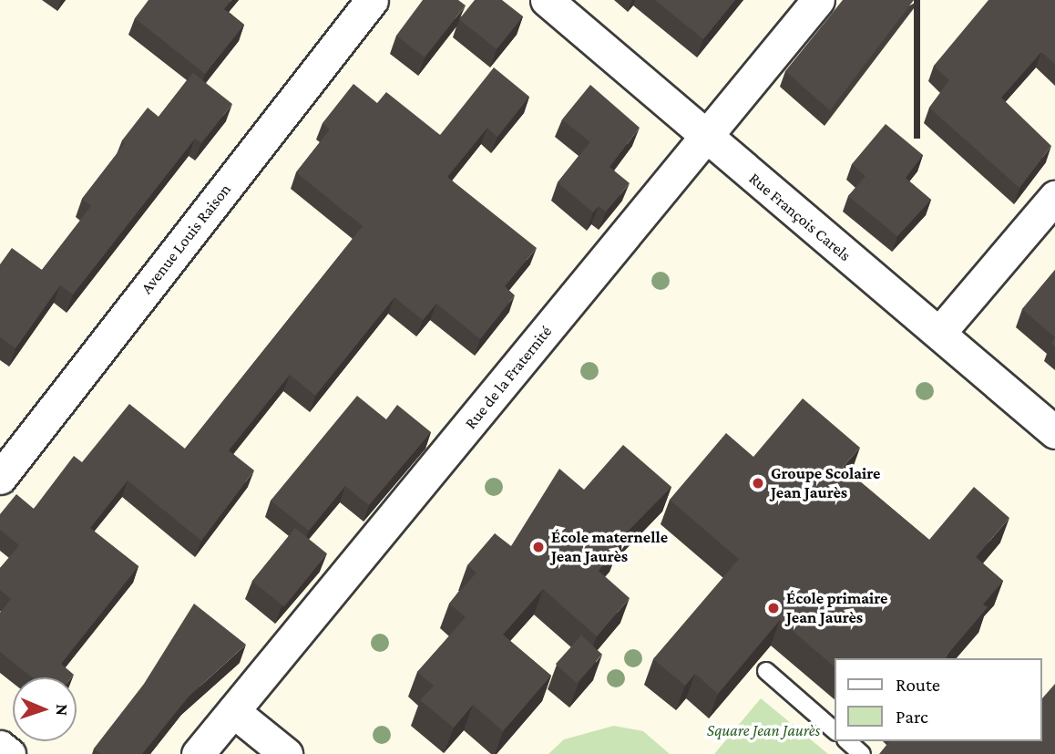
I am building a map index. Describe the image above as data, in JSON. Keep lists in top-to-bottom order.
{
  "streets": {
    "street": ["Rue François Carels", "Avenue Louis Raison", "Rue de la Fraternité"]
  },
  "crossings": [
    ["Rue François Carels", "Rue de la Fraternité"]
  ],
  "parks": ["Square Jean Jaurès"],
  "places": ["Groupe Scolaire Jean Jaurès", "École maternelle Jean Jaurès", "École primaire Jean Jaurès"],
  "legend": ["Route", "Parc"],
  "north": "right"
}
